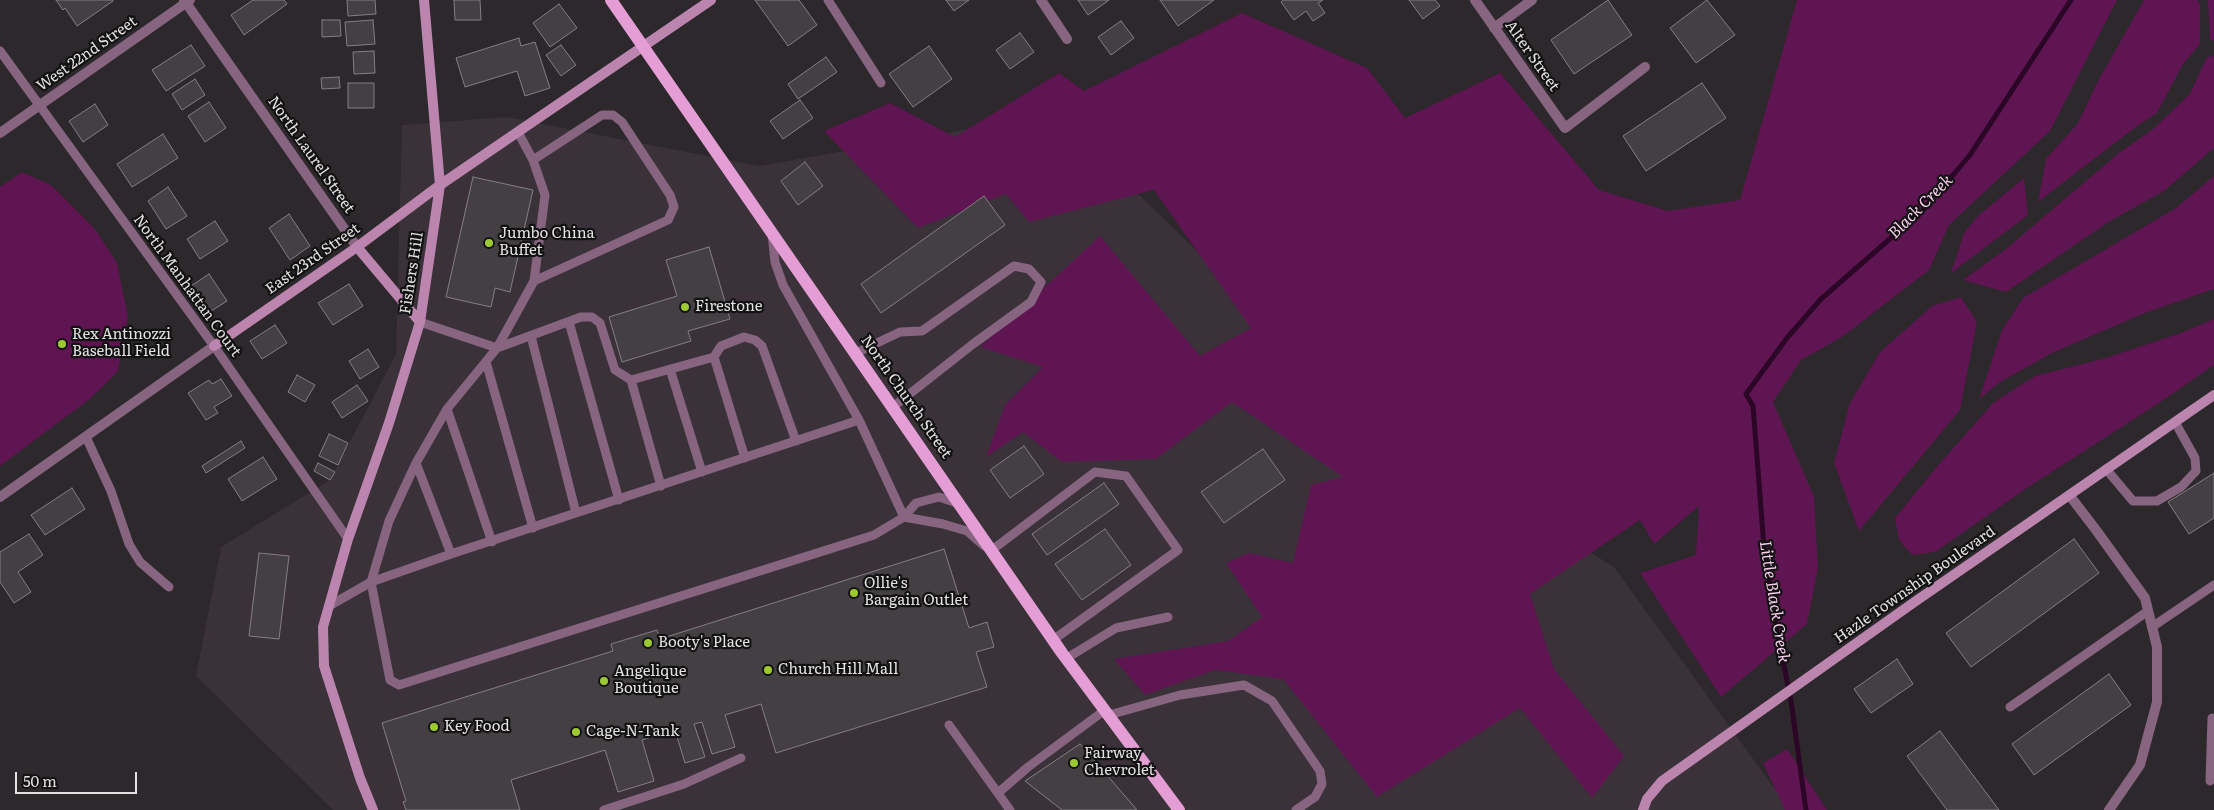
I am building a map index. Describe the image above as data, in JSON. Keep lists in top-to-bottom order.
{
  "streets": {
    "main road": ["North Church Street"],
    "street": [
      "West 22nd Street",
      "Alter Street",
      "North Laurel Street",
      "East 23rd Street",
      "Fishers Hill",
      "Hazle Township Boulevard"
    ],
    "lane": ["North Manhattan Court"]
  },
  "crossings": [
    ["West 22nd Street", "North Laurel Street"],
    ["West 22nd Street", "North Manhattan Court"],
    ["North Laurel Street", "East 23rd Street"],
    ["North Laurel Street", "Fishers Hill"],
    ["East 23rd Street", "Fishers Hill"],
    ["East 23rd Street", "North Manhattan Court"],
    ["East 23rd Street", "North Church Street"],
    ["Fishers Hill", "North Manhattan Court"]
  ],
  "water": ["Black Creek", "Little Black Creek"],
  "places": [
    "Jumbo China Buffet",
    "Firestone",
    "Rex Antinozzi Baseball Field",
    "Ollie's Bargain Outlet",
    "Booty's Place",
    "Church Hill Mall",
    "Angelique Boutique",
    "Key Food",
    "Cage-N-Tank",
    "Fairway Chevrolet"
  ],
  "scale_bar": "50 m"
}
